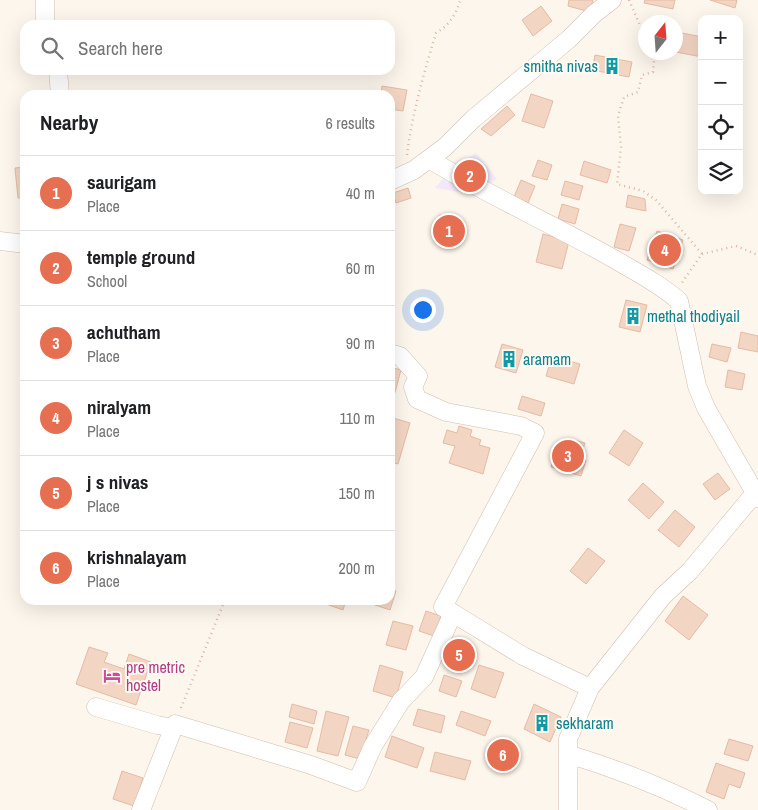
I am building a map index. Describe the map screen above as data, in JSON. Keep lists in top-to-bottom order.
{
  "places": {
    "building": [
      "smitha nivas",
      "methal thodiyail",
      "aramam",
      "sekharam"
    ],
    "hotel": ["pre metric hostel"]
  },
  "north": "top",
  "page": {
    "map_buttons": ["+", "−"],
    "search": "Search here",
    "heading": ["Nearby", "6 results"],
    "list": [
      {
        "mark": "1",
        "name": "saurigam",
        "note": "Place",
        "value": "40 m"
      },
      {
        "mark": "2",
        "name": "temple ground",
        "note": "School",
        "value": "60 m"
      },
      {
        "mark": "3",
        "name": "achutham",
        "note": "Place",
        "value": "90 m"
      },
      {
        "mark": "4",
        "name": "niralyam",
        "note": "Place",
        "value": "110 m"
      },
      {
        "mark": "5",
        "name": "j s nivas",
        "note": "Place",
        "value": "150 m"
      },
      {
        "mark": "6",
        "name": "krishnalayam",
        "note": "Place",
        "value": "200 m"
      }
    ],
    "pins": [
      "2",
      "1",
      "4",
      "3",
      "5",
      "6"
    ]
  }
}
